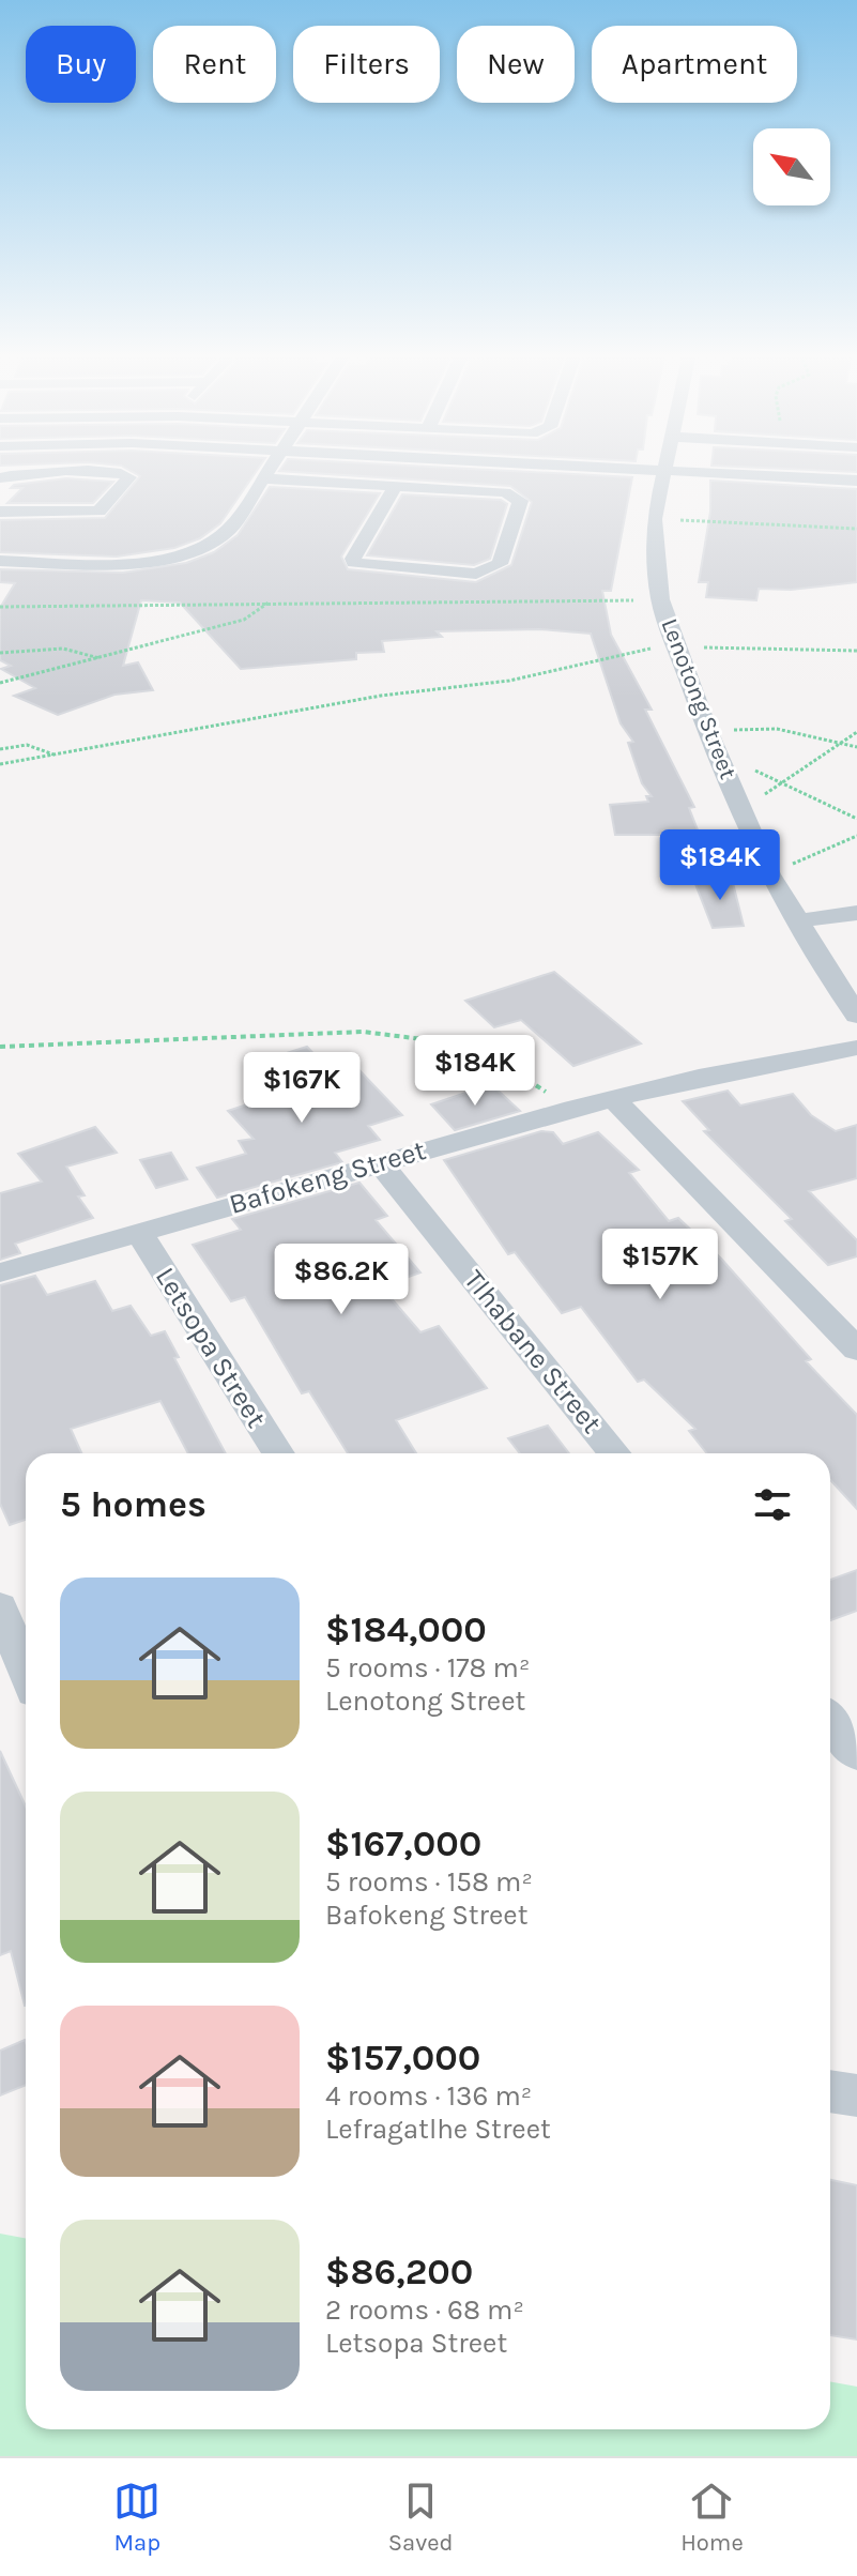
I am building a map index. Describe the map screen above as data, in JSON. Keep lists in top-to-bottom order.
{
  "streets": {
    "street": [
      "Lenotong Street",
      "Bafokeng Street",
      "Letsopa Street",
      "Tlhabane Street"
    ]
  },
  "crossings": [
    ["Bafokeng Street", "Letsopa Street"],
    ["Bafokeng Street", "Tlhabane Street"]
  ],
  "north": "top left",
  "page": {
    "chip": [
      "Buy",
      "Rent",
      "Filters",
      "New",
      "Apartment"
    ],
    "price": [
      "$184K",
      "$184K",
      "$167K",
      "$157K",
      "$86.2K"
    ],
    "heading": "5 homes",
    "list": [
      {
        "name": "$184,000",
        "note": "5 rooms · 178 m² · Lenotong Street"
      },
      {
        "name": "$167,000",
        "note": "5 rooms · 158 m² · Bafokeng Street"
      },
      {
        "name": "$157,000",
        "note": "4 rooms · 136 m² · Lefragatlhe Street"
      },
      {
        "name": "$86,200",
        "note": "2 rooms · 68 m² · Letsopa Street"
      }
    ],
    "tabs": ["Map", "Saved", "Home"]
  }
}
